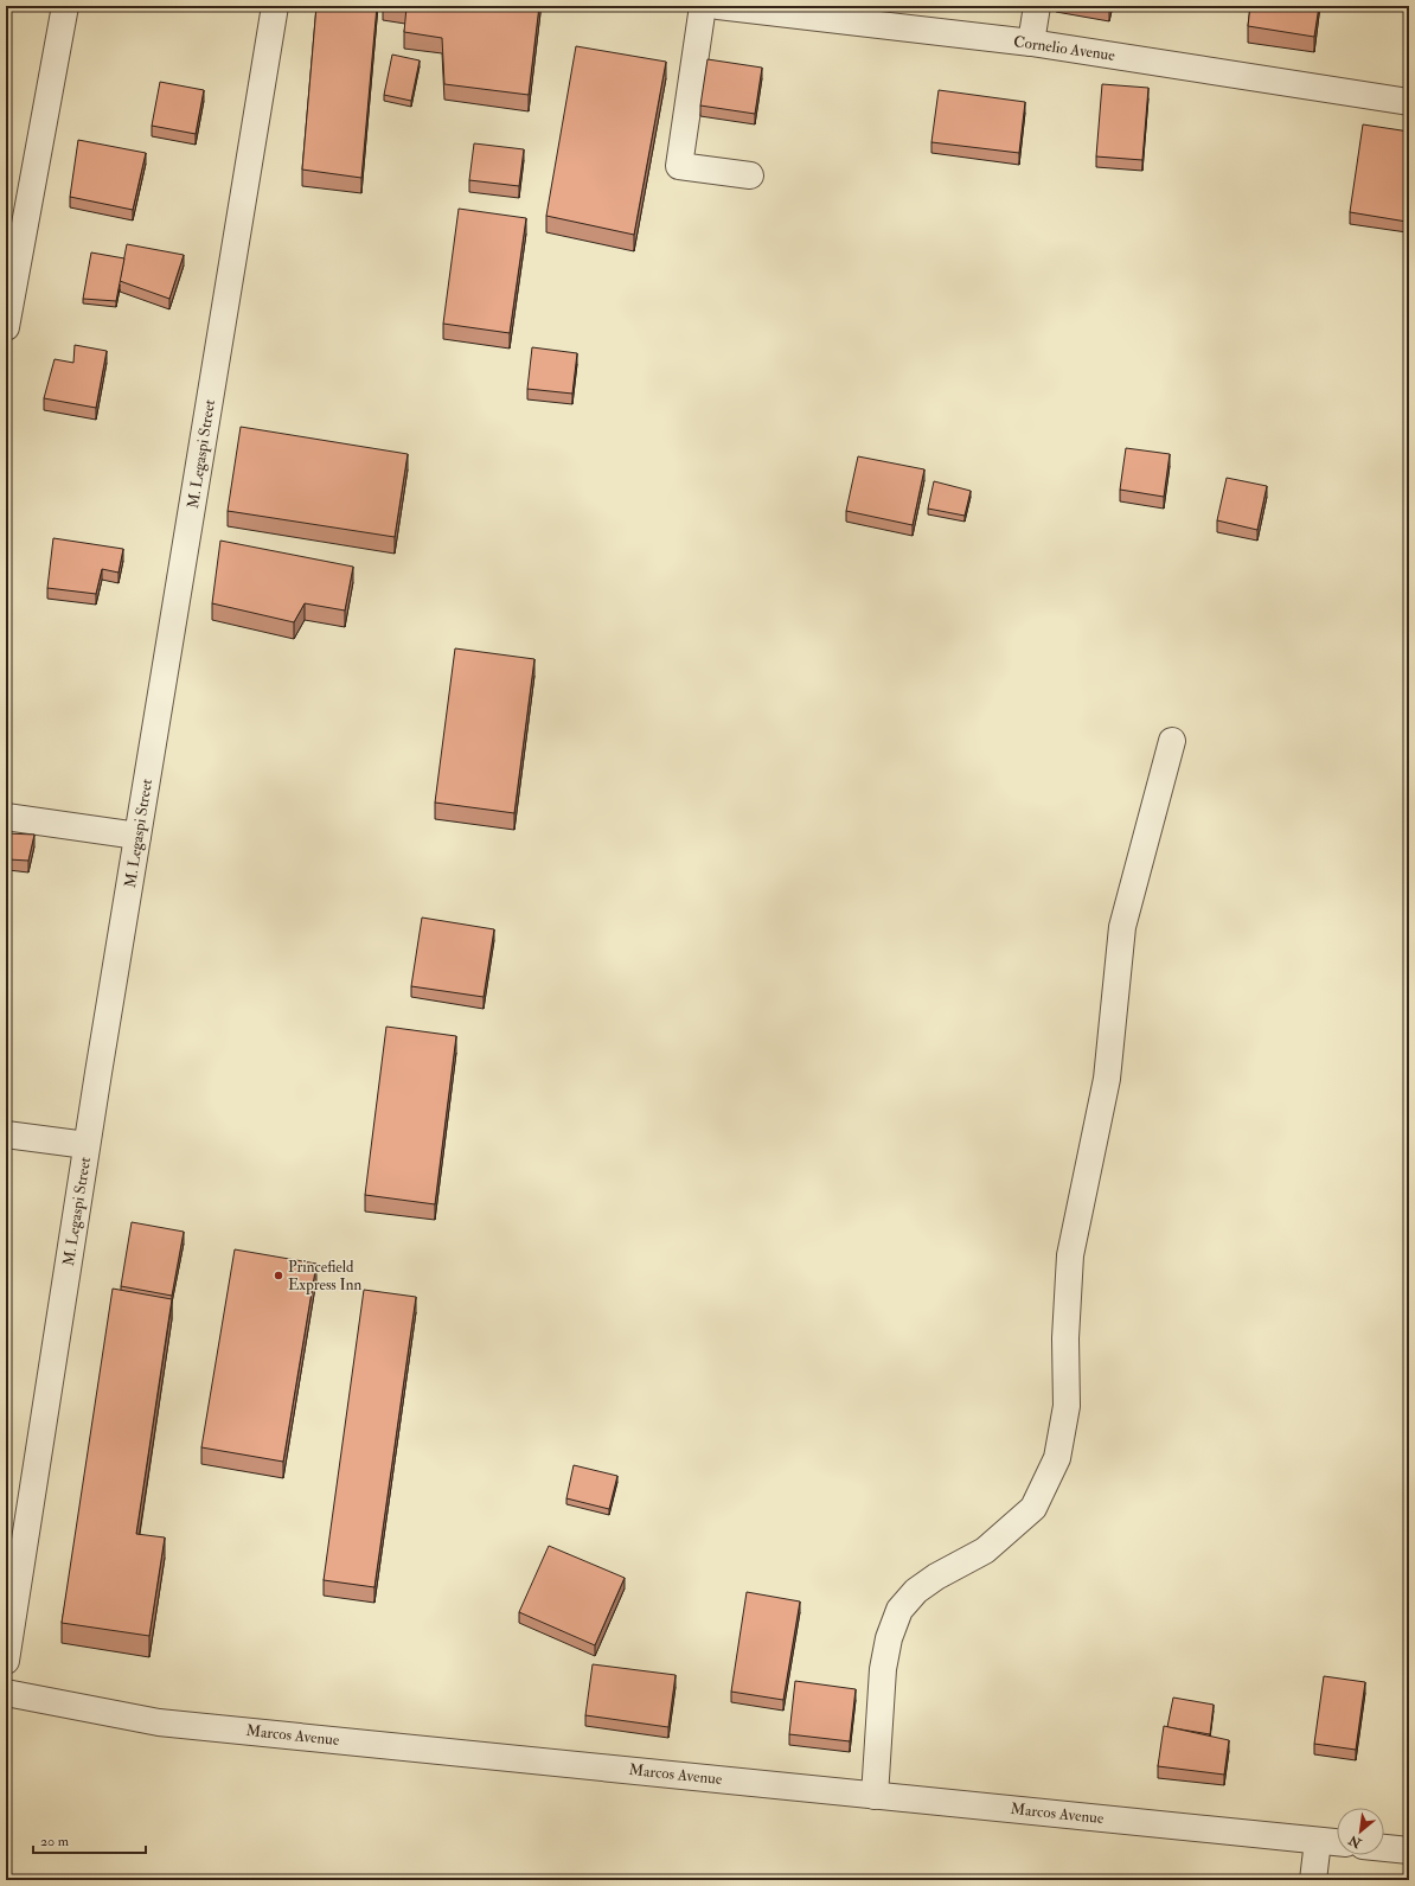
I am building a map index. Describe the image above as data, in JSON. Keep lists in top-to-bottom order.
{
  "streets": {
    "street": ["Cornelio Avenue", "M. Legaspi Street", "Marcos Avenue"]
  },
  "places": ["Princefield Express Inn"],
  "scale_bar": "20 m",
  "north": "bottom left"
}
